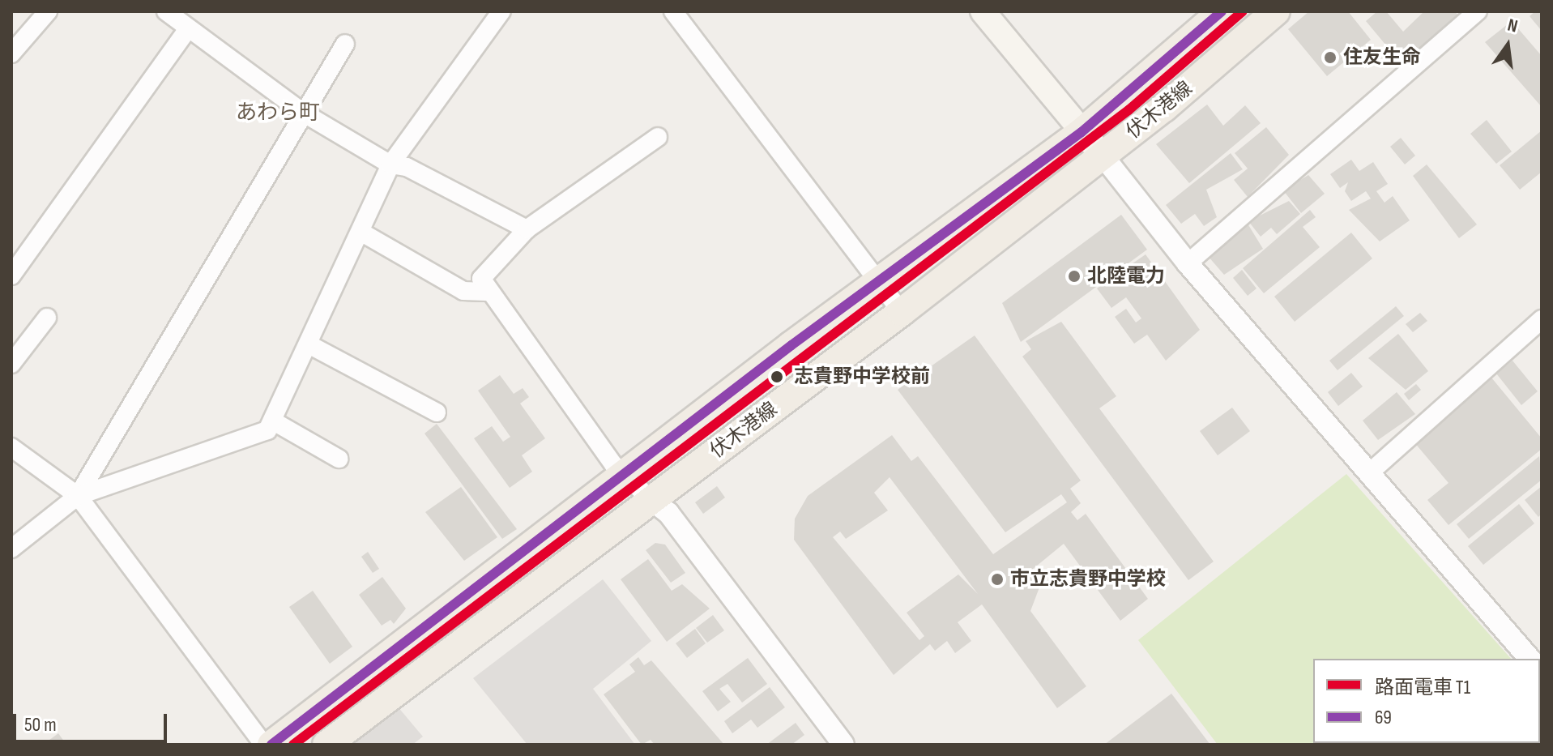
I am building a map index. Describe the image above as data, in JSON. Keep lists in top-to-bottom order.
{
  "streets": {
    "main road": ["伏木港線"]
  },
  "districts": ["あわら町"],
  "places": [
    "住友生命",
    "北陸電力",
    "志貴野中学校前",
    "市立志貴野中学校"
  ],
  "lines": ["tram line T1", "transit line 69"],
  "legend": ["路面電車 T1", "69"],
  "scale_bar": "50 m",
  "north": "top"
}
